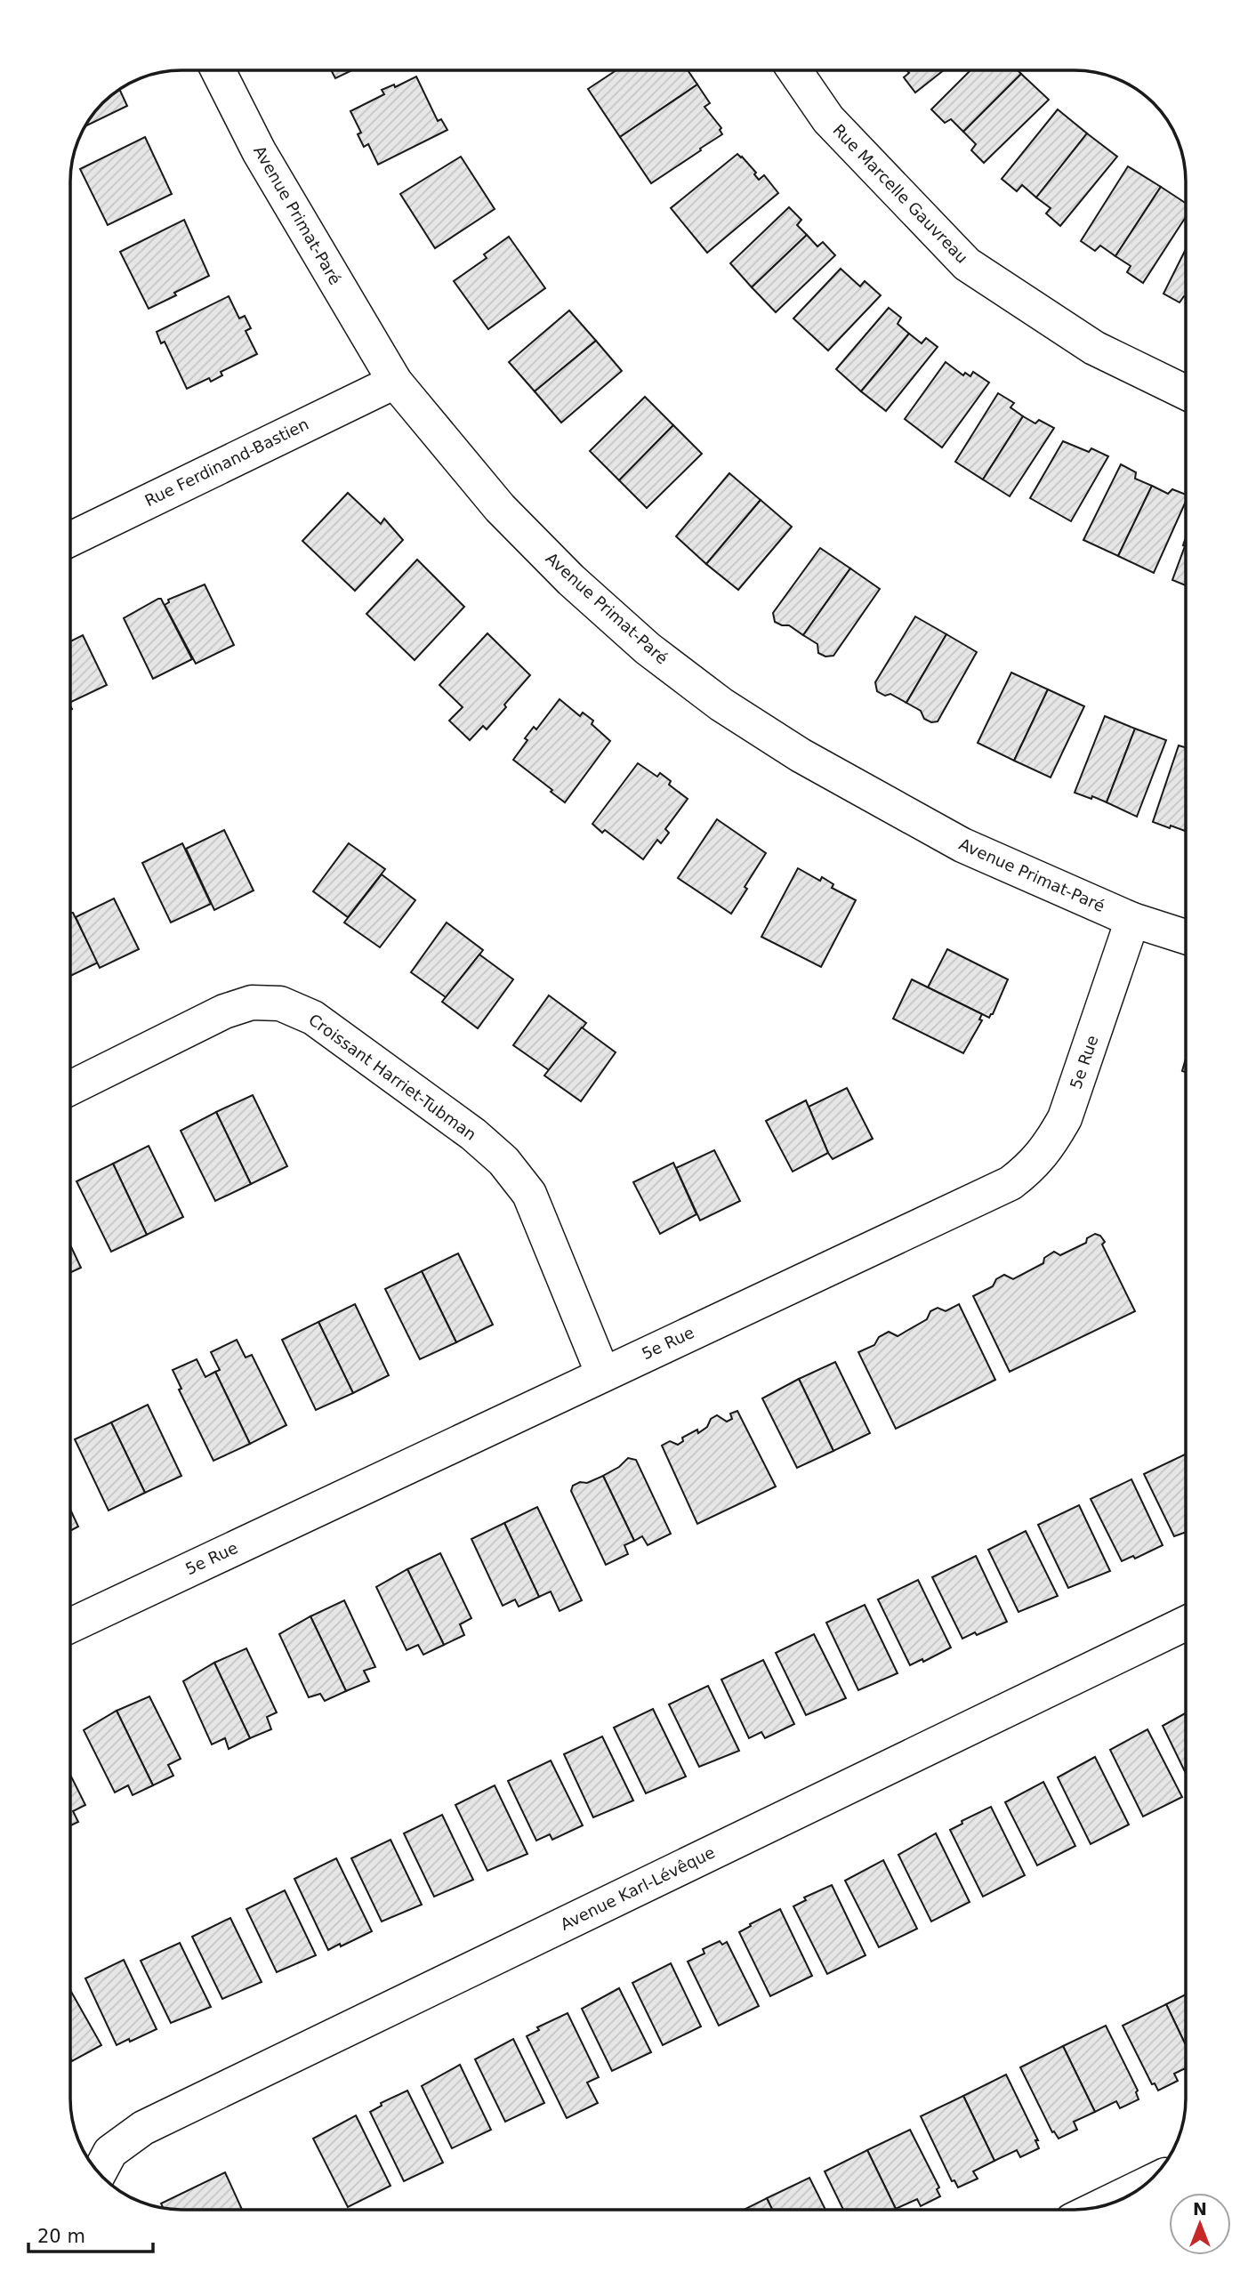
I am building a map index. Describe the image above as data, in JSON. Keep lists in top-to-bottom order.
{
  "streets": {
    "street": [
      "Rue Marcelle Gauvreau",
      "Avenue Primat-Paré",
      "Rue Ferdinand-Bastien",
      "5e Rue",
      "Croissant Harriet-Tubman",
      "Avenue Karl-Lévêque"
    ]
  },
  "crossings": [
    ["Avenue Primat-Paré", "Rue Ferdinand-Bastien"],
    ["Avenue Primat-Paré", "5e Rue"],
    ["5e Rue", "Croissant Harriet-Tubman"]
  ],
  "scale_bar": "20 m",
  "north": "top"
}
